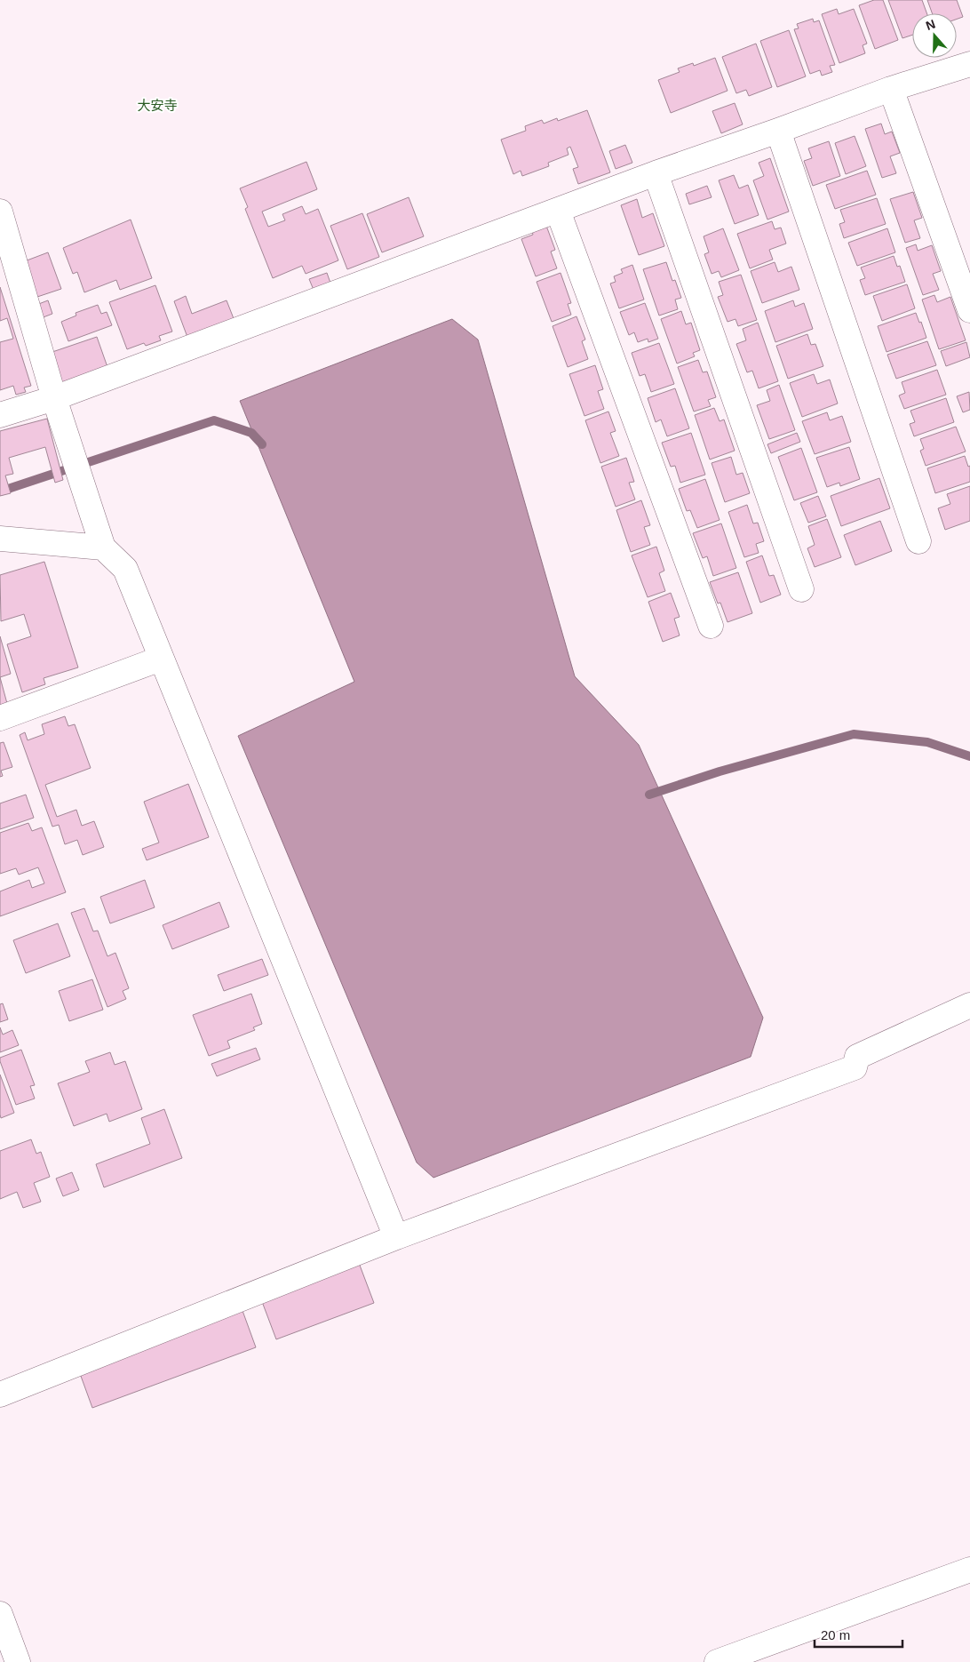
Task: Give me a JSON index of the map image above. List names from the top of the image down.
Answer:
{
  "districts": ["大安寺"],
  "scale_bar": "20 m",
  "north": "top"
}
